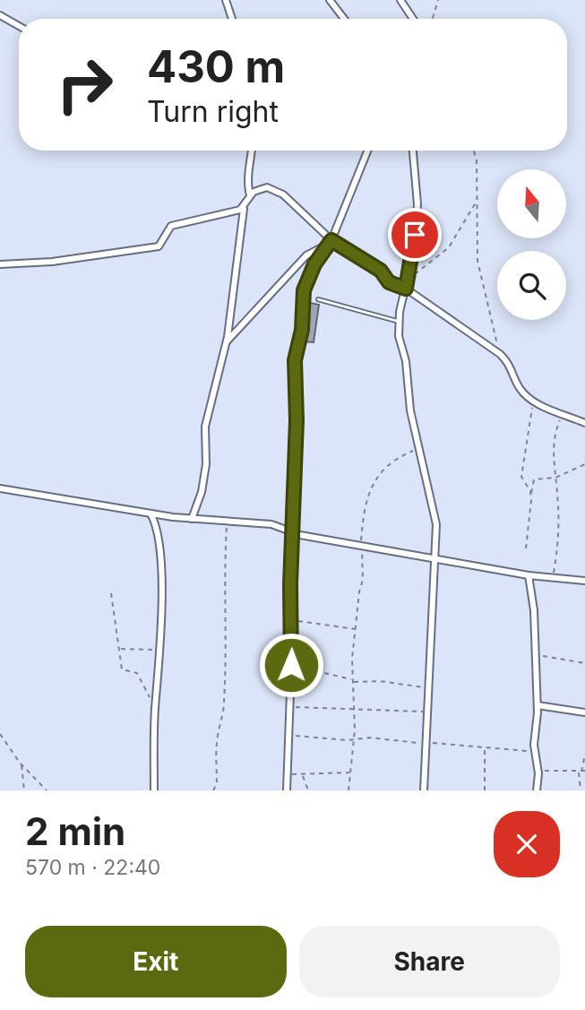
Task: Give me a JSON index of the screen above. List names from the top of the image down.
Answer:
{
  "north": "top",
  "page": {
    "turn": ["430 m", "Turn right"],
    "heading": ["2 min", "570 m · 22:40"],
    "buttons": ["Exit", "Share"]
  }
}
